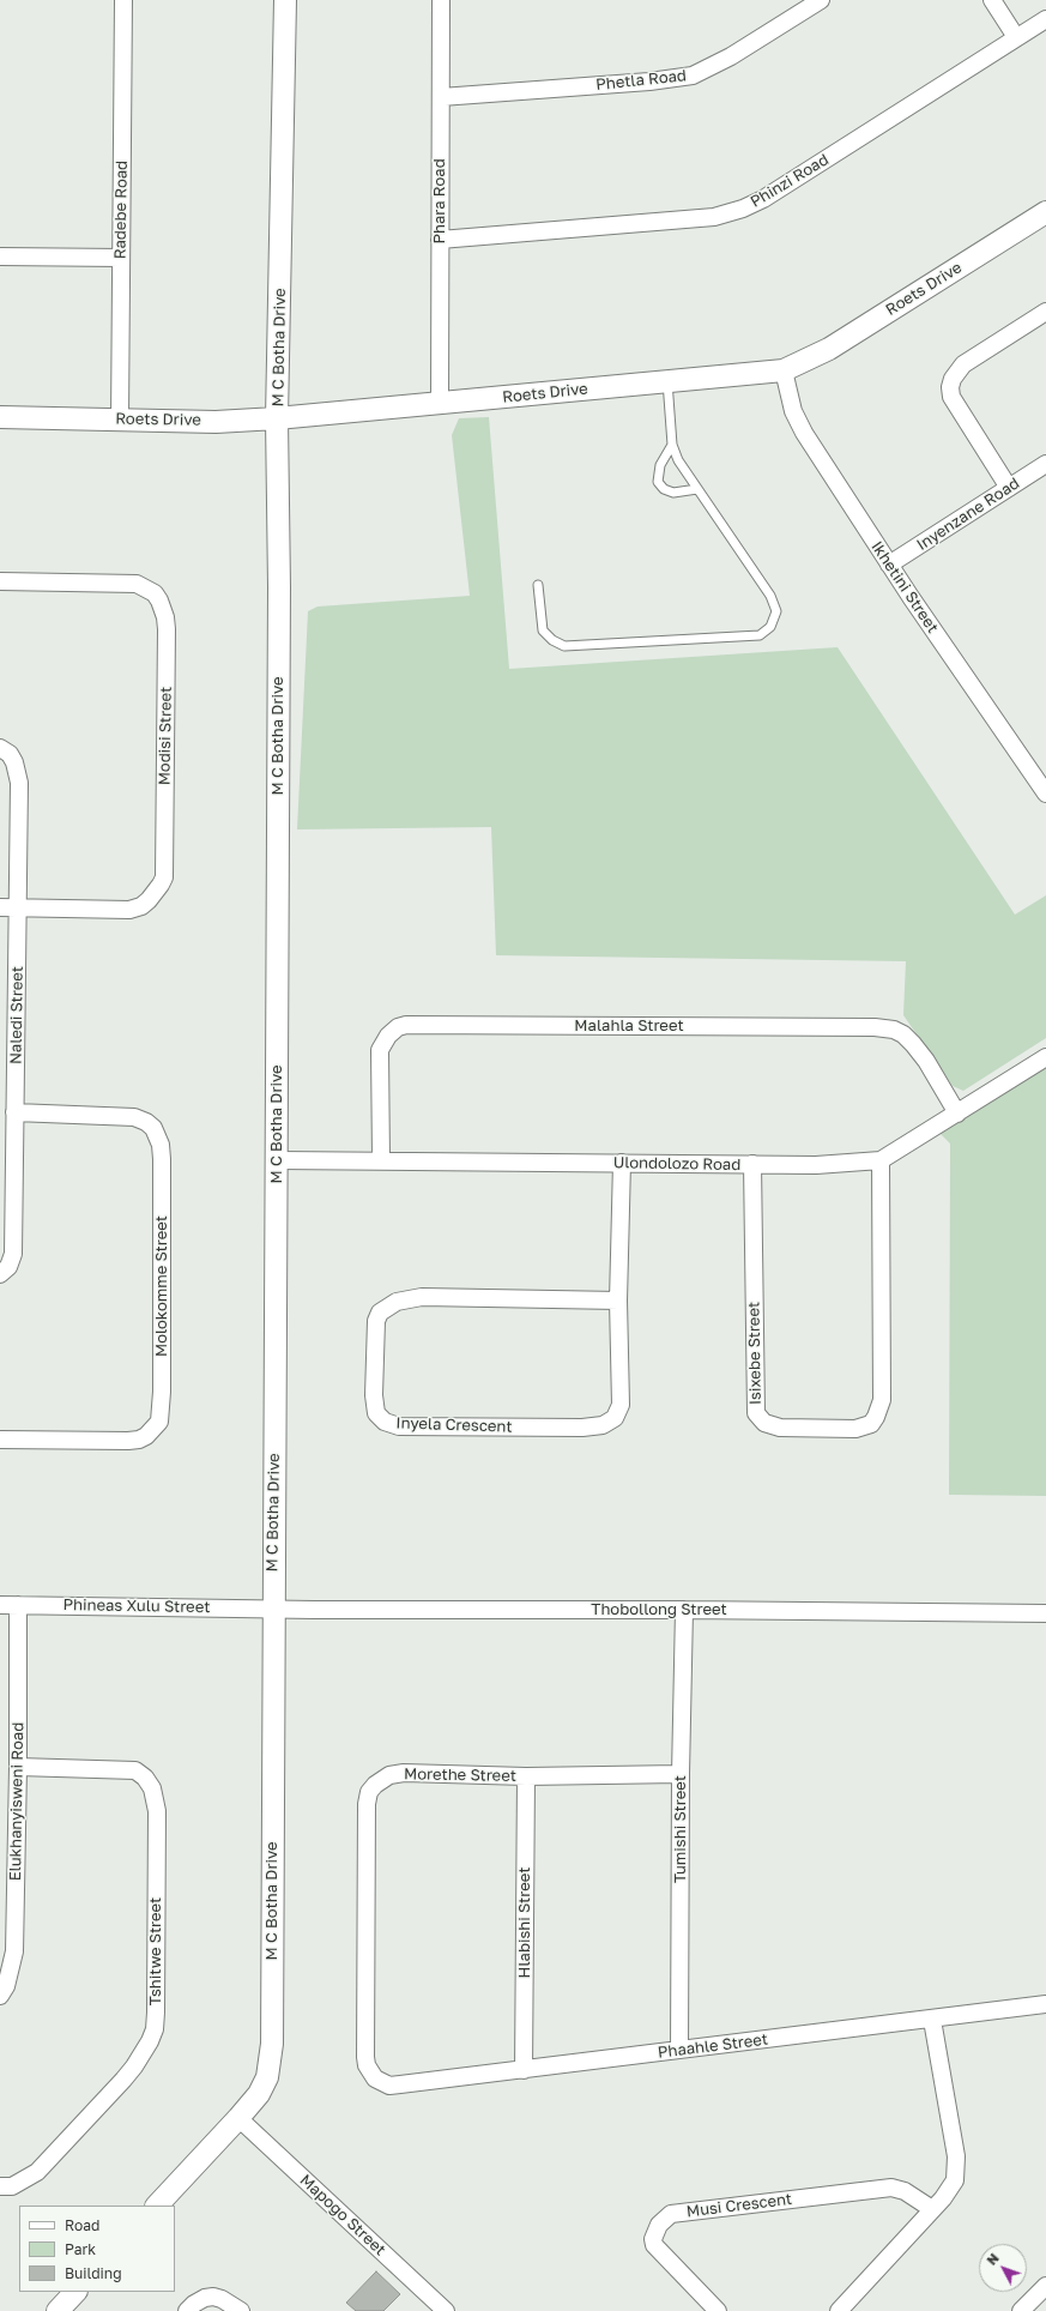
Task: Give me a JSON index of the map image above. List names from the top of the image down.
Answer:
{
  "streets": {
    "street": [
      "Phetla Road",
      "Phinzi Road",
      "Phara Road",
      "Radebe Road",
      "Roets Drive",
      "M C Botha Drive",
      "Inyenzane Road",
      "Ikhetini Street",
      "Modisi Street",
      "Naledi Street",
      "Malahla Street",
      "Ulondolozo Road",
      "Molokomme Street",
      "Isixebe Street",
      "Inyela Crescent",
      "Phineas Xulu Street",
      "Thobollong Street",
      "Morethe Street",
      "Elukhanyisweni Road",
      "Tumishi Street",
      "Hlabishi Street",
      "Tshitwe Street",
      "Phaahle Street",
      "Musi Crescent",
      "Mapogo Street"
    ]
  },
  "crossings": [
    ["Phetla Road", "Phara Road"],
    ["Phinzi Road", "Phara Road"],
    ["Phara Road", "Roets Drive"],
    ["Radebe Road", "Roets Drive"],
    ["Roets Drive", "M C Botha Drive"],
    ["Roets Drive", "Ikhetini Street"],
    ["M C Botha Drive", "Ulondolozo Road"],
    ["M C Botha Drive", "Phineas Xulu Street"],
    ["M C Botha Drive", "Thobollong Street"],
    ["M C Botha Drive", "Mapogo Street"],
    ["Inyenzane Road", "Ikhetini Street"],
    ["Modisi Street", "Naledi Street"],
    ["Naledi Street", "Molokomme Street"],
    ["Malahla Street", "Ulondolozo Road"],
    ["Ulondolozo Road", "Isixebe Street"],
    ["Ulondolozo Road", "Inyela Crescent"],
    ["Phineas Xulu Street", "Thobollong Street"],
    ["Phineas Xulu Street", "Elukhanyisweni Road"],
    ["Thobollong Street", "Tumishi Street"],
    ["Morethe Street", "Tumishi Street"],
    ["Morethe Street", "Hlabishi Street"],
    ["Morethe Street", "Phaahle Street"],
    ["Elukhanyisweni Road", "Tshitwe Street"],
    ["Tumishi Street", "Phaahle Street"],
    ["Hlabishi Street", "Phaahle Street"]
  ],
  "legend": ["Road", "Park", "Building"],
  "north": "top left"
}
